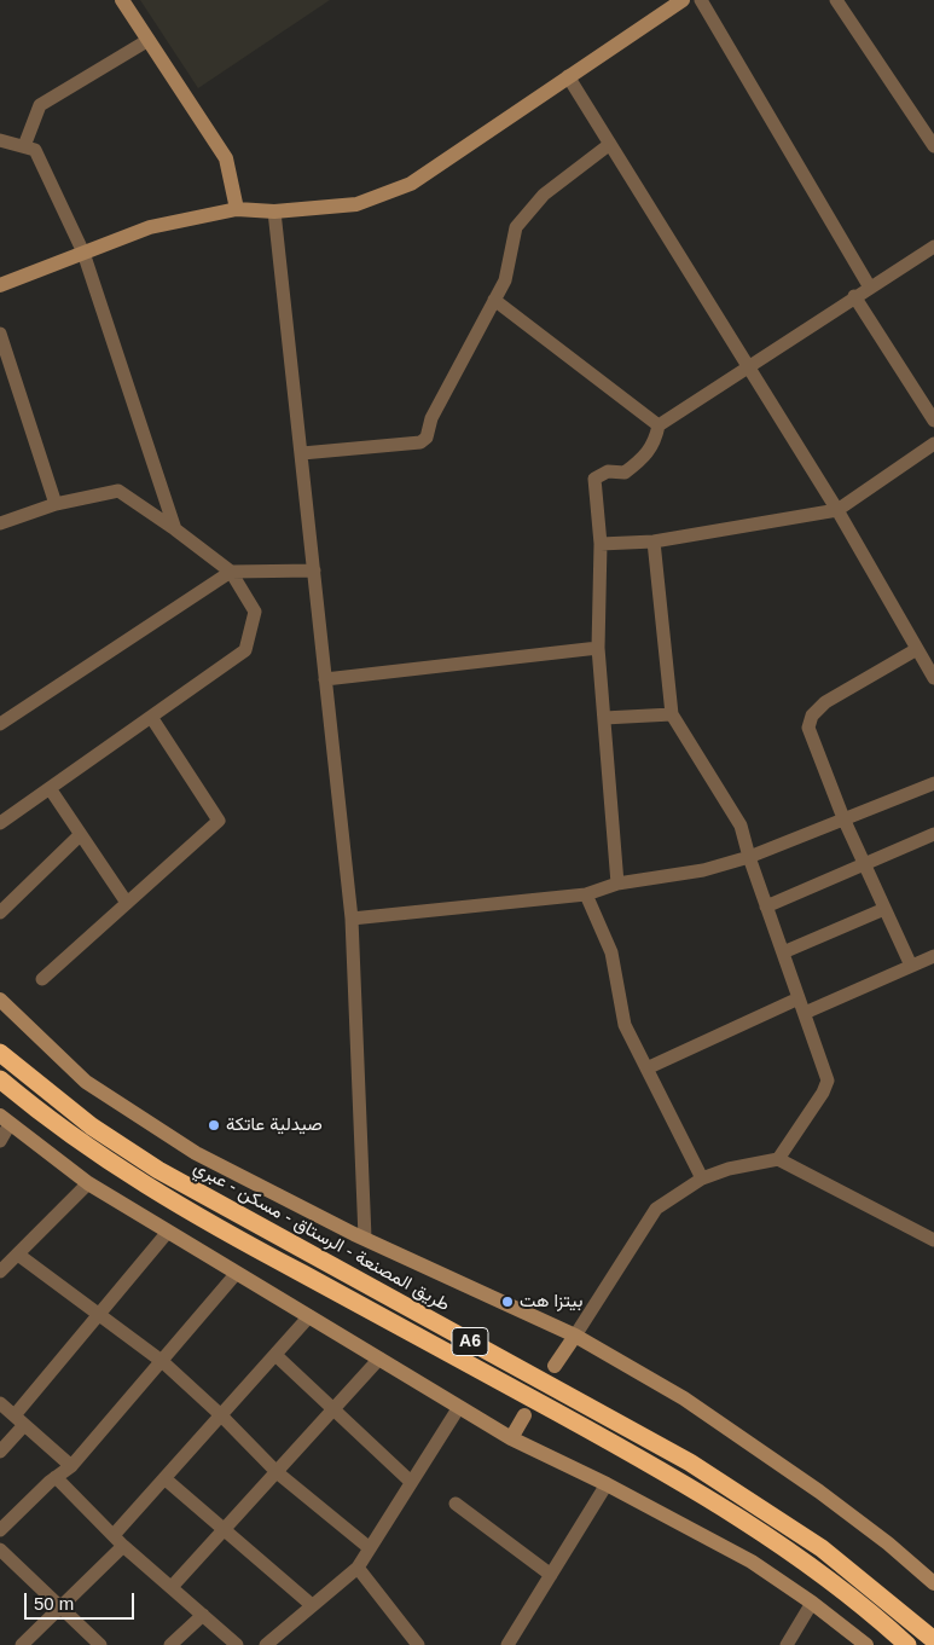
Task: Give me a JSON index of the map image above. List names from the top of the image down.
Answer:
{
  "streets": {
    "highway": ["طريق المصنعة - الرستاق - مسكن - عبري", "A6"]
  },
  "places": ["صيدلية عاتكة", "بيتزا هت"],
  "scale_bar": "50 m"
}
